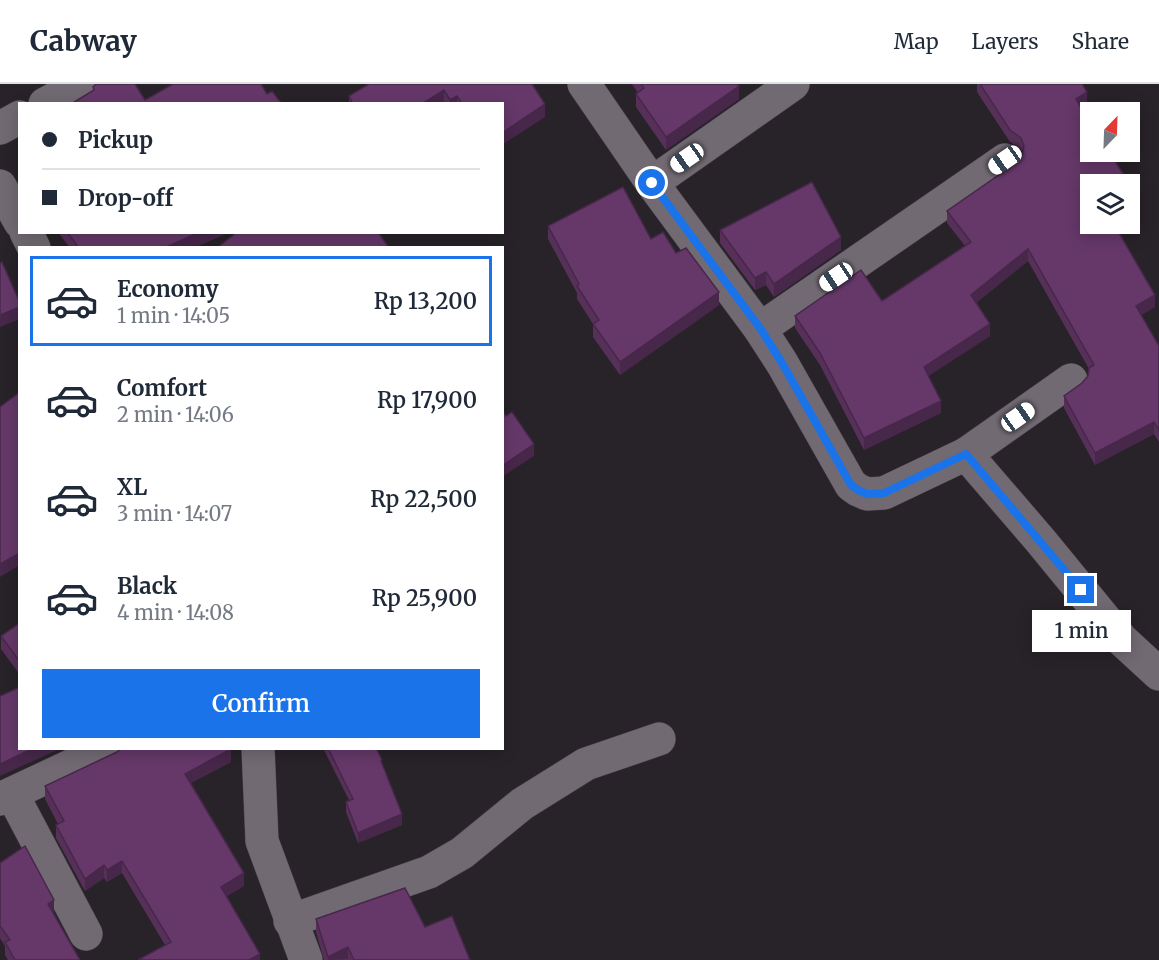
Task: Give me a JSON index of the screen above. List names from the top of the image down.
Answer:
{
  "north": "top right",
  "page": {
    "header": "Cabway",
    "nav": ["Map", "Layers", "Share"],
    "banner": ["Pickup", "Drop-off"],
    "list": [
      {
        "name": "Economy",
        "note": "1 min · 14:05",
        "value": "Rp 13,200"
      },
      {
        "name": "Comfort",
        "note": "2 min · 14:06",
        "value": "Rp 17,900"
      },
      {
        "name": "XL",
        "note": "3 min · 14:07",
        "value": "Rp 22,500"
      },
      {
        "name": "Black",
        "note": "4 min · 14:08",
        "value": "Rp 25,900"
      }
    ],
    "bubble": "1 min",
    "buttons": "Confirm"
  }
}
